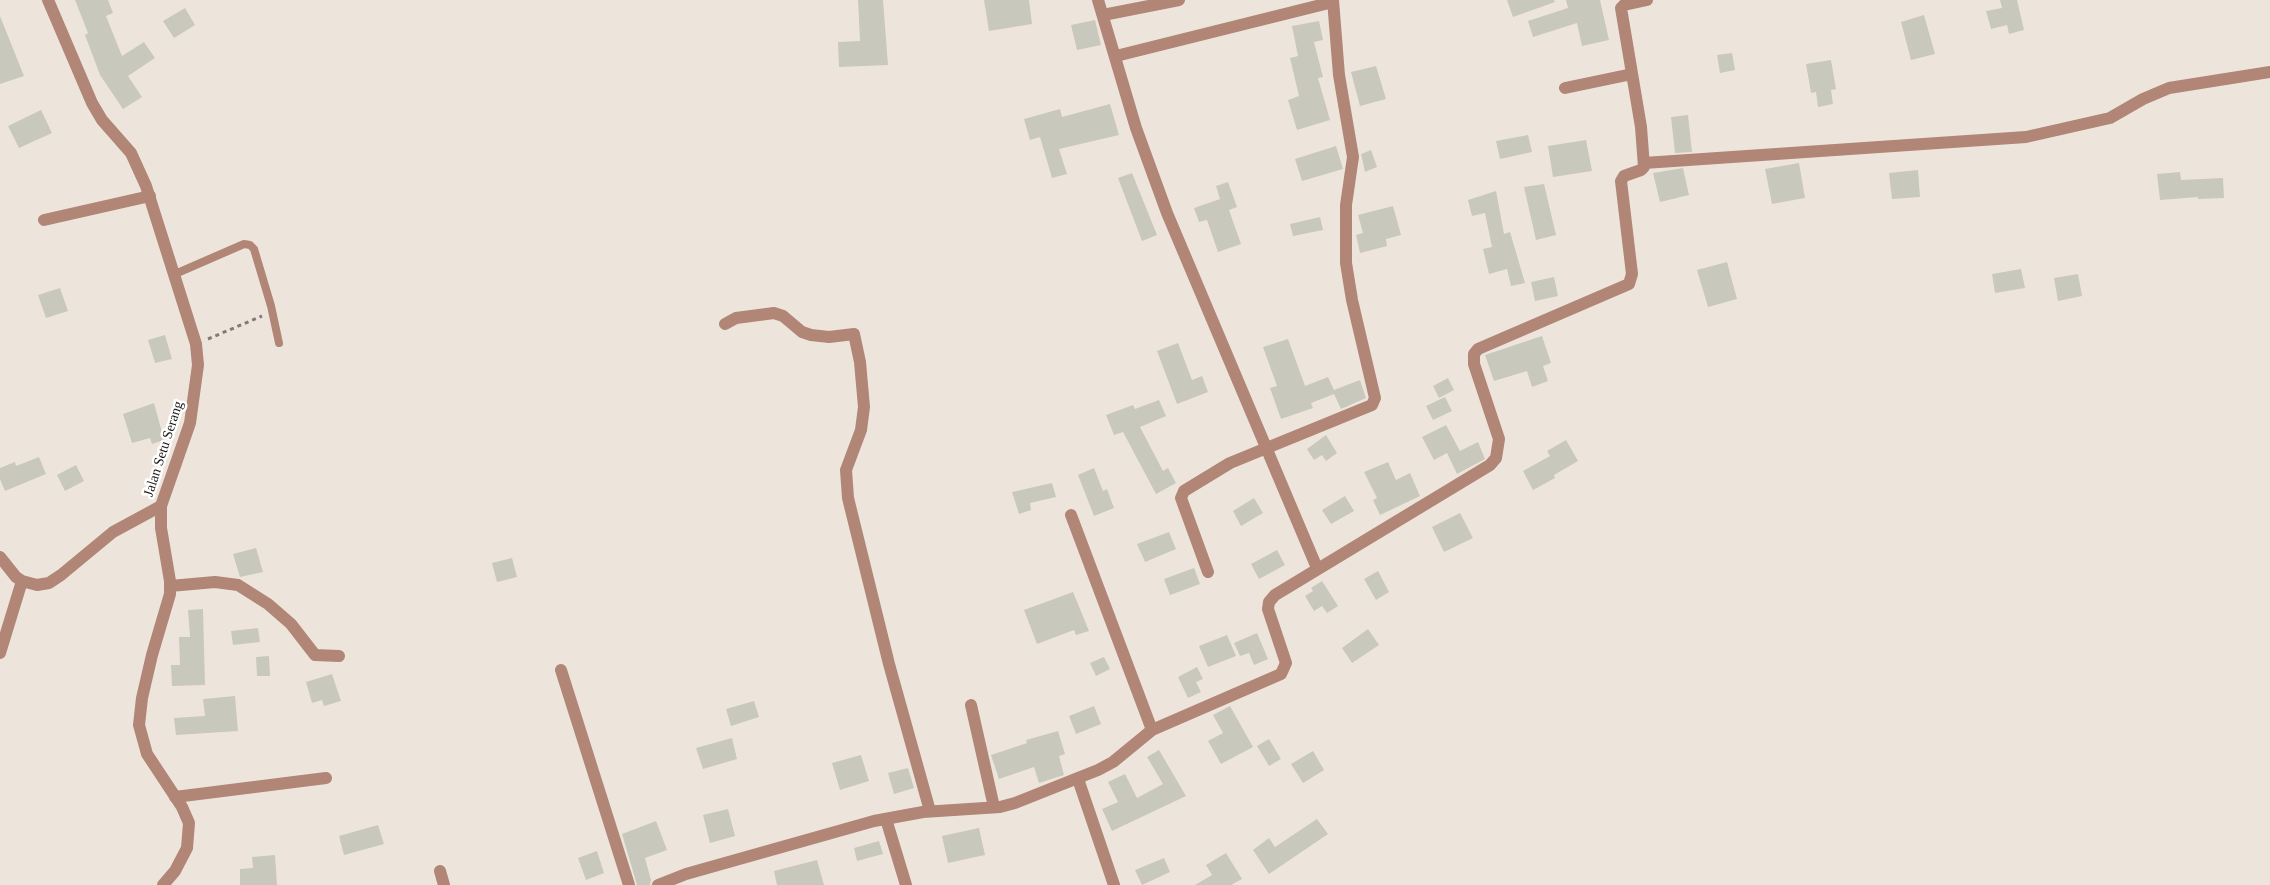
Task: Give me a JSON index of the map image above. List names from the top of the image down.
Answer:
{
  "streets": {
    "street": ["Jalan Setu Serang"]
  }
}
